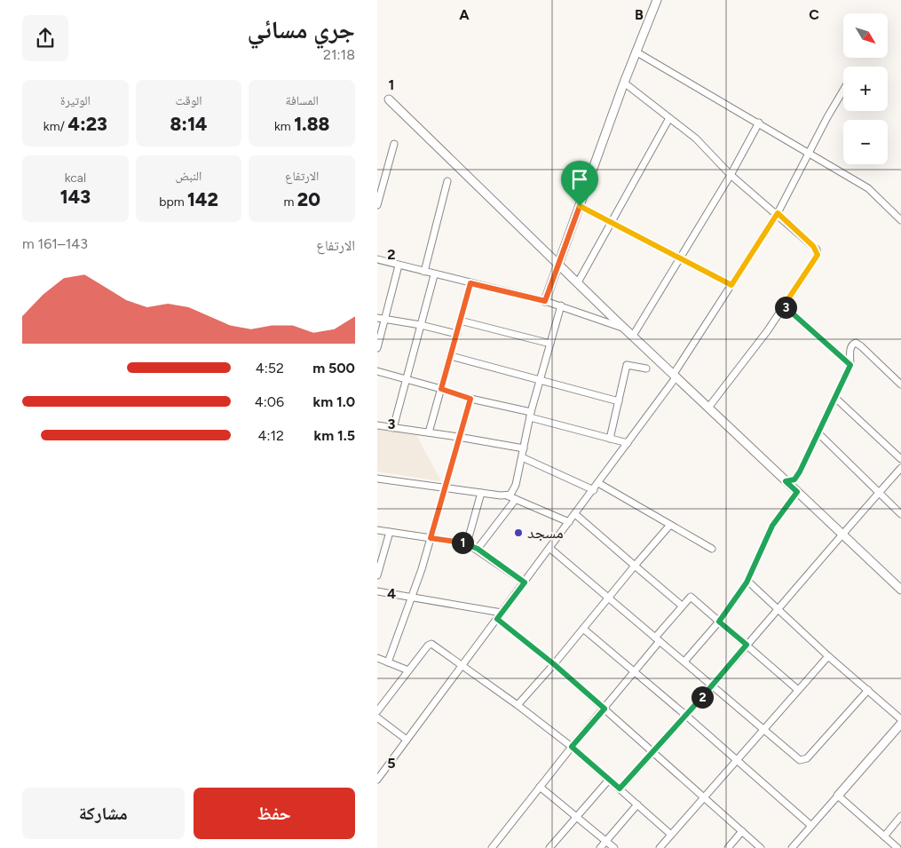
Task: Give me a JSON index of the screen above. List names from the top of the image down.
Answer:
{
  "places": ["مسجد"],
  "north": "bottom right",
  "page": {
    "heading": ["جري مسائي", "21:18"],
    "map_buttons": ["+", "−"],
    "stats": [
      ["المسافة", "1.88 km"],
      ["الوقت", "8:14"],
      ["الوتيرة", "4:23 /km"],
      ["الارتفاع", "20 m"],
      ["النبض", "142 bpm"],
      ["kcal", "143"]
    ],
    "chart": ["الارتفاع", "143–161 m"],
    "pins": ["3", "1", "2"],
    "list": [
      {
        "name": "500 m",
        "note": "4:52"
      },
      {
        "name": "1.0 km",
        "note": "4:06"
      },
      {
        "name": "1.5 km",
        "note": "4:12"
      }
    ],
    "buttons": ["حفظ", "مشاركة"]
  },
  "grid": {
    "columns": ["A", "B", "C"],
    "rows": [
      "1",
      "2",
      "3",
      "4",
      "5"
    ]
  }
}
